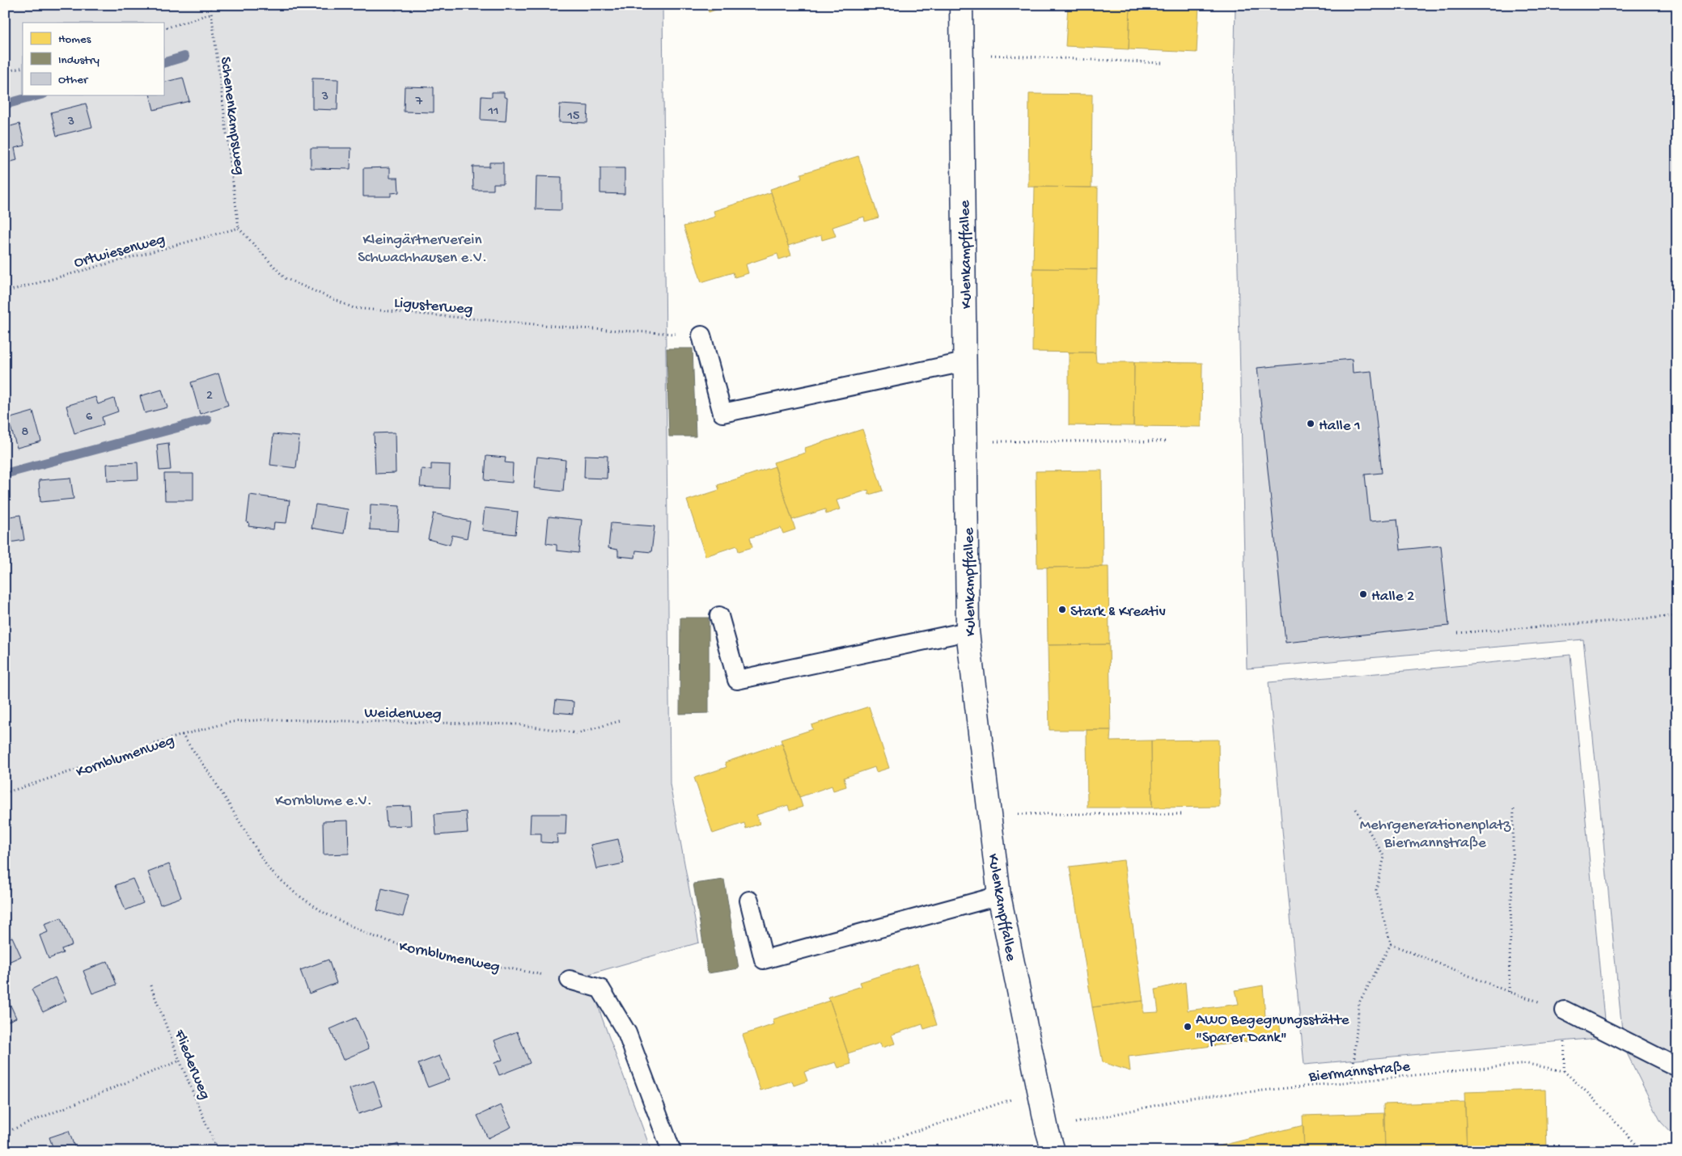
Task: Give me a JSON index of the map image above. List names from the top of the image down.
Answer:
{
  "streets": {
    "street": ["Kulenkampffallee"],
    "path": [
      "Schenenkampsweg",
      "Ortwiesenweg",
      "Ligusterweg",
      "Weidenweg",
      "Kornblumenweg",
      "Fliederweg",
      "Biermannstraße"
    ]
  },
  "crossings": [
    ["Schenenkampsweg", "Ortwiesenweg"],
    ["Schenenkampsweg", "Ligusterweg"],
    ["Ortwiesenweg", "Ligusterweg"],
    ["Kulenkampffallee", "Biermannstraße"],
    ["Weidenweg", "Kornblumenweg"]
  ],
  "parks": ["Kleingärtnerverein Schwachhausen e.V.", "Kornblume e.V.", "Mehrgenerationenplatz Biermannstraße"],
  "places": [
    "Halle 1",
    "Halle 2",
    "Stark & Kreativ",
    "AWO Begegnungsstätte \"Sparer Dank\""
  ],
  "house_numbers": [
    "3",
    "7",
    "11",
    "15",
    "3",
    "2",
    "6",
    "8"
  ],
  "legend": ["Homes", "Industry", "Other"]
}
